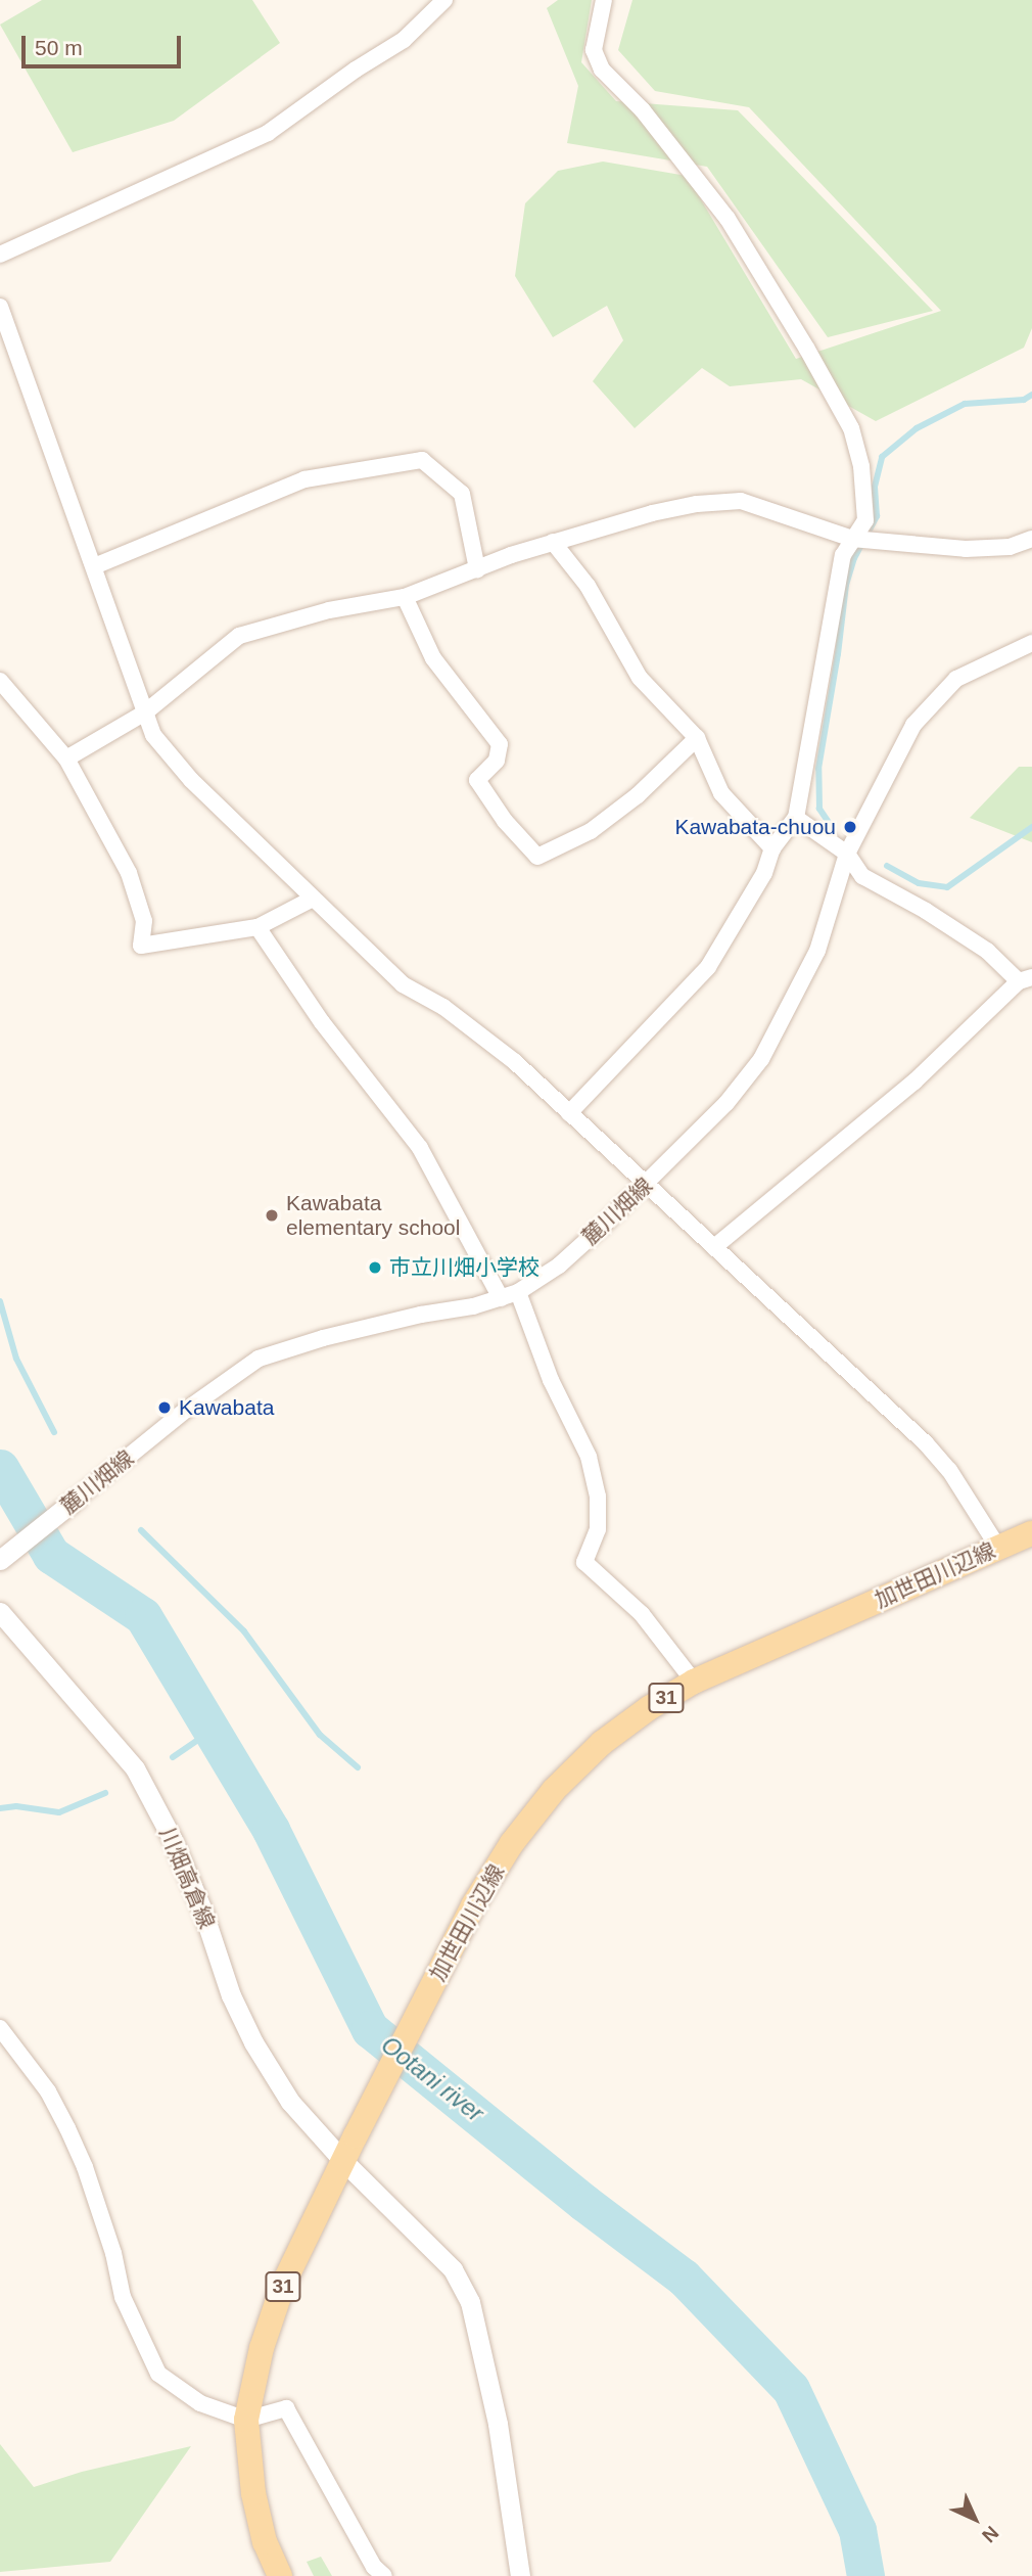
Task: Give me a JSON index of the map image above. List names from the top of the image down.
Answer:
{
  "streets": {
    "main road": ["加世田川辺線", "31"],
    "street": ["麓川畑線", "川畑高倉線"]
  },
  "crossings": [
    ["加世田川辺線", "川畑高倉線"]
  ],
  "water": ["Ootani river"],
  "places": [
    "Kawabata-chuou",
    "Kawabata elementary school",
    "市立川畑小学校",
    "Kawabata"
  ],
  "scale_bar": "50 m",
  "north": "bottom right"
}
